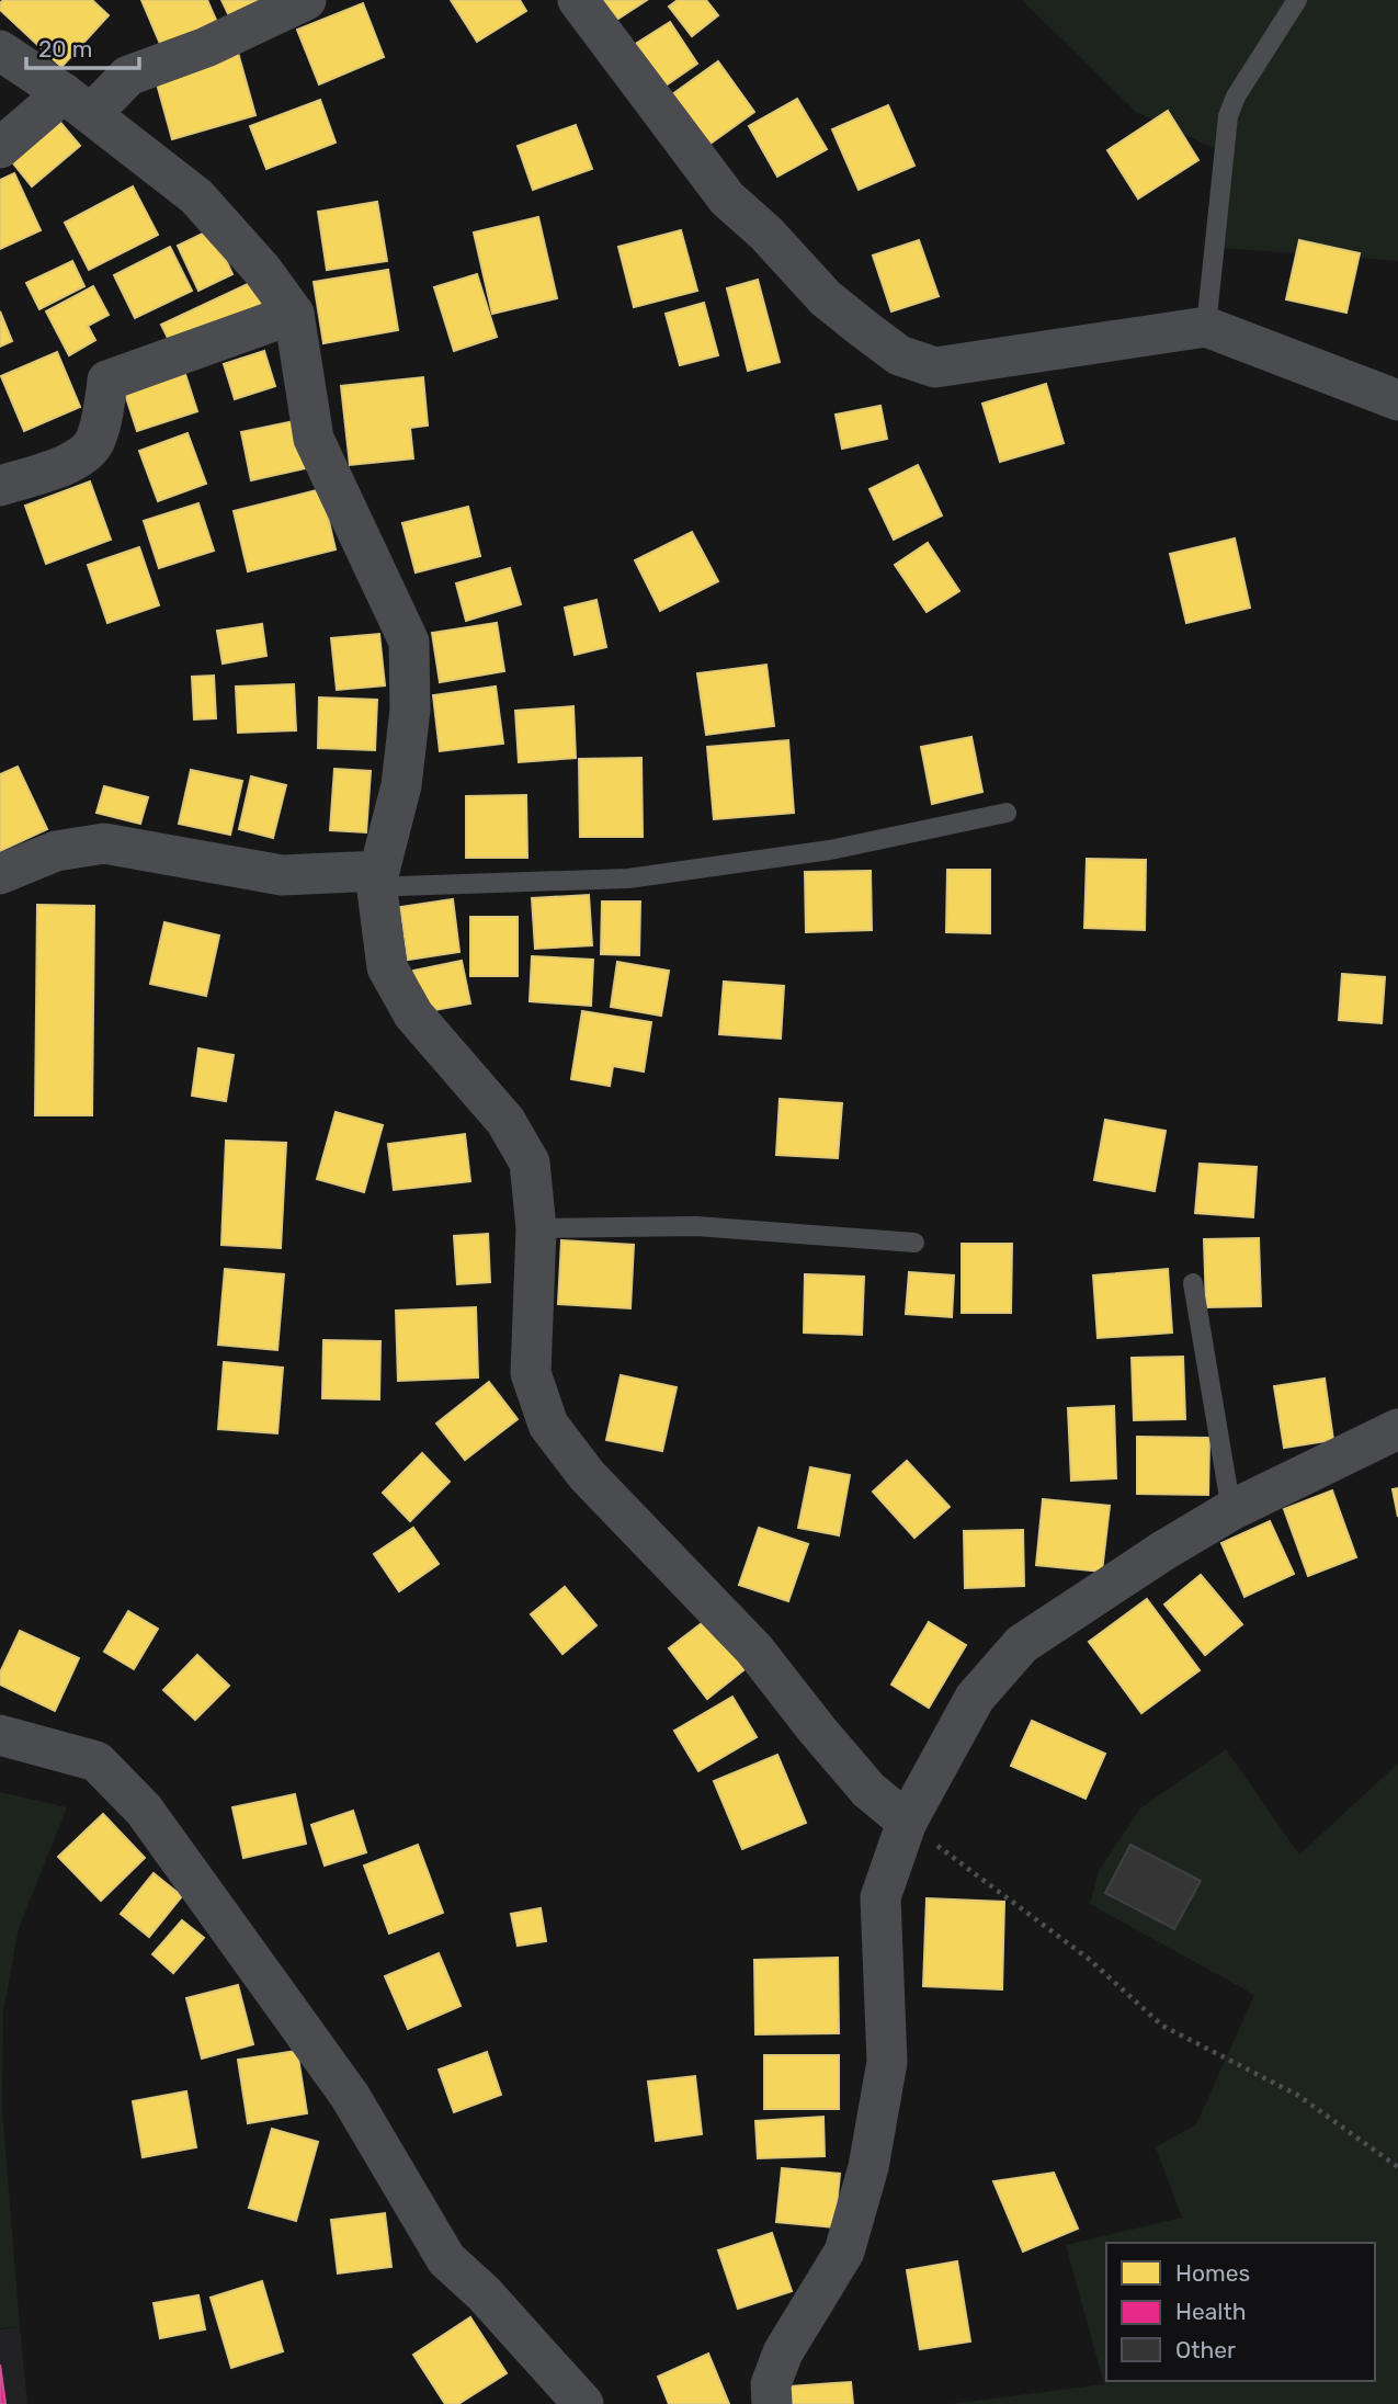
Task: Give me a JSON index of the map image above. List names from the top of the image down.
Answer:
{
  "legend": ["Homes", "Health", "Other"],
  "scale_bar": "20 m"
}
